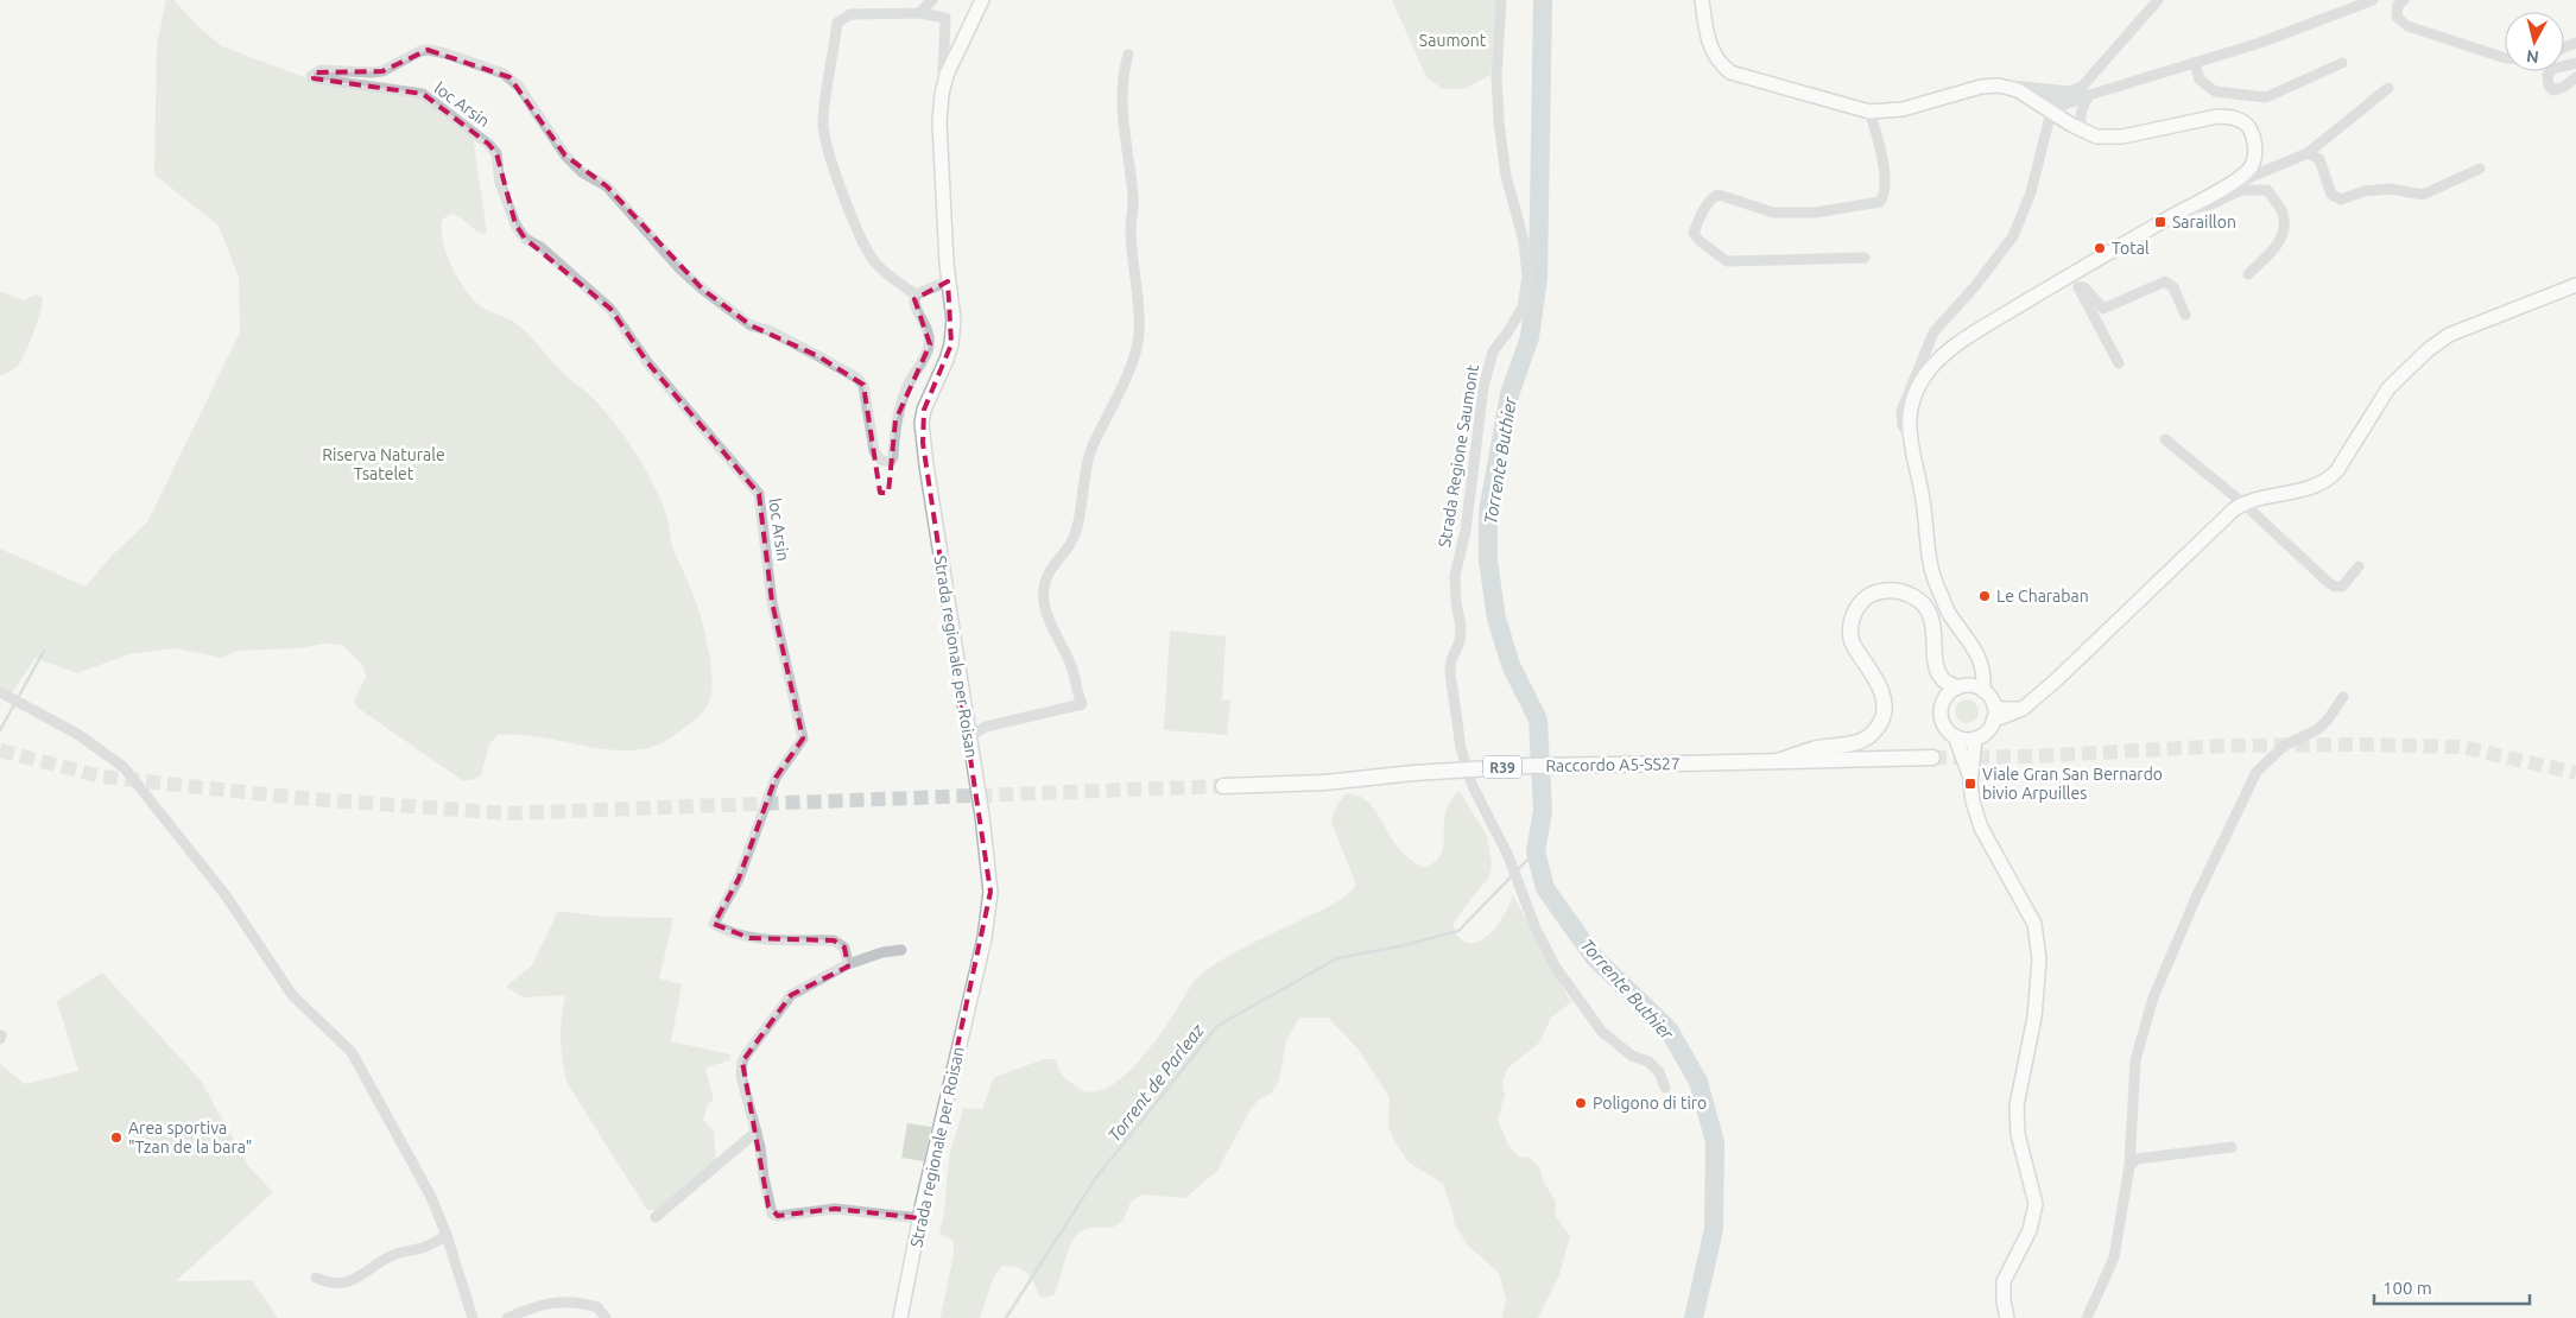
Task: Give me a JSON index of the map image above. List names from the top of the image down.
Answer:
{
  "streets": {
    "highway": ["Raccordo A5-SS27", "R39"],
    "main road": ["Strada regionale per Roisan"],
    "street": ["loc Arsin", "Strada Regione Saumont"]
  },
  "water": ["Torrente Buthier", "Torrent de Parleaz"],
  "parks": ["Saumont", "Riserva Naturale Tsatelet"],
  "places": {
    "transit": ["Saraillon", "Viale Gran San Bernardo bivio Arpuilles"],
    "other": [
      "Total",
      "Le Charaban",
      "Poligono di tiro",
      "Area sportiva \"Tzan de la bara\""
    ]
  },
  "scale_bar": "100 m",
  "north": "bottom"
}
